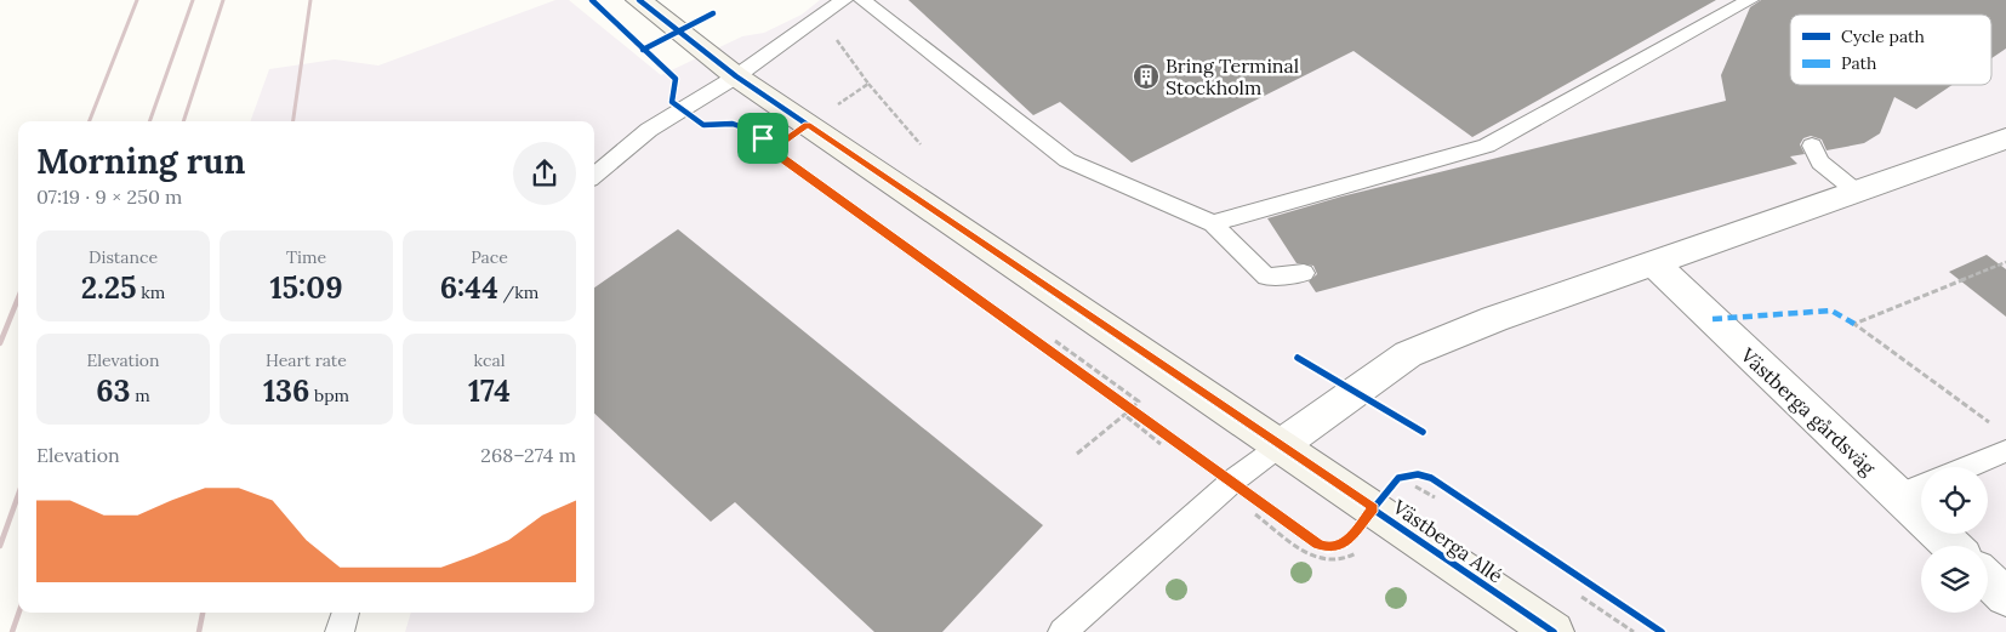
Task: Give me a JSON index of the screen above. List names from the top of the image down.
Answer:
{
  "streets": {
    "street": ["Västberga gårdsväg", "Västberga Allé"]
  },
  "places": {
    "building": ["Bring Terminal Stockholm"]
  },
  "legend": ["Cycle path", "Path"],
  "page": {
    "heading": ["Morning run", "07:19 · 9 × 250 m"],
    "stats": [
      ["Distance", "2.25 km"],
      ["Time", "15:09"],
      ["Pace", "6:44 /km"],
      ["Elevation", "63 m"],
      ["Heart rate", "136 bpm"],
      ["kcal", "174"]
    ],
    "chart": ["Elevation", "268–274 m"]
  }
}
